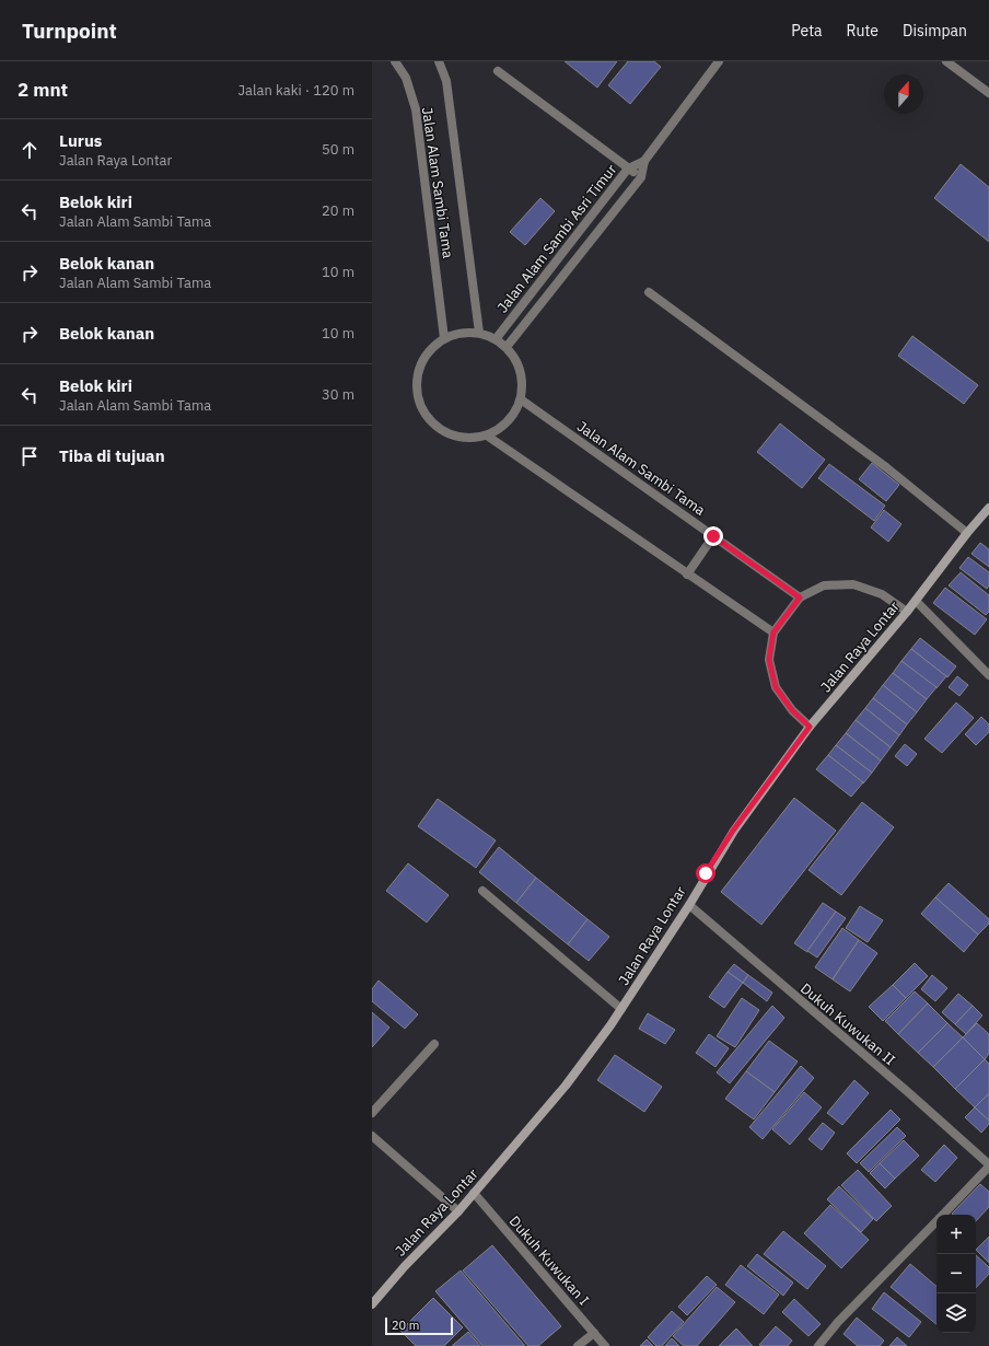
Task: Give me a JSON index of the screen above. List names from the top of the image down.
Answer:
{
  "streets": {
    "street": [
      "Jalan Alam Sambi Tama",
      "Jalan Alam Sambi Asri Timur",
      "Jalan Raya Lontar",
      "Dukuh Kuwukan II",
      "Dukuh Kuwukan I"
    ]
  },
  "crossings": [
    ["Jalan Alam Sambi Tama", "Jalan Alam Sambi Asri Timur"],
    ["Jalan Raya Lontar", "Dukuh Kuwukan II"],
    ["Jalan Raya Lontar", "Dukuh Kuwukan I"]
  ],
  "scale_bar": "20 m",
  "north": "top",
  "page": {
    "header": "Turnpoint",
    "nav": ["Peta", "Rute", "Disimpan"],
    "heading": ["2 mnt", "Jalan kaki · 120 m"],
    "list": [
      ["Lurus", "Jalan Raya Lontar", "50 m"],
      ["Belok kiri", "Jalan Alam Sambi Tama", "20 m"],
      ["Belok kanan", "Jalan Alam Sambi Tama", "10 m"],
      ["Belok kanan", "10 m"],
      ["Belok kiri", "Jalan Alam Sambi Tama", "30 m"],
      "Tiba di tujuan"
    ],
    "map_buttons": ["+", "−"],
    "scale": "20 m"
  }
}
